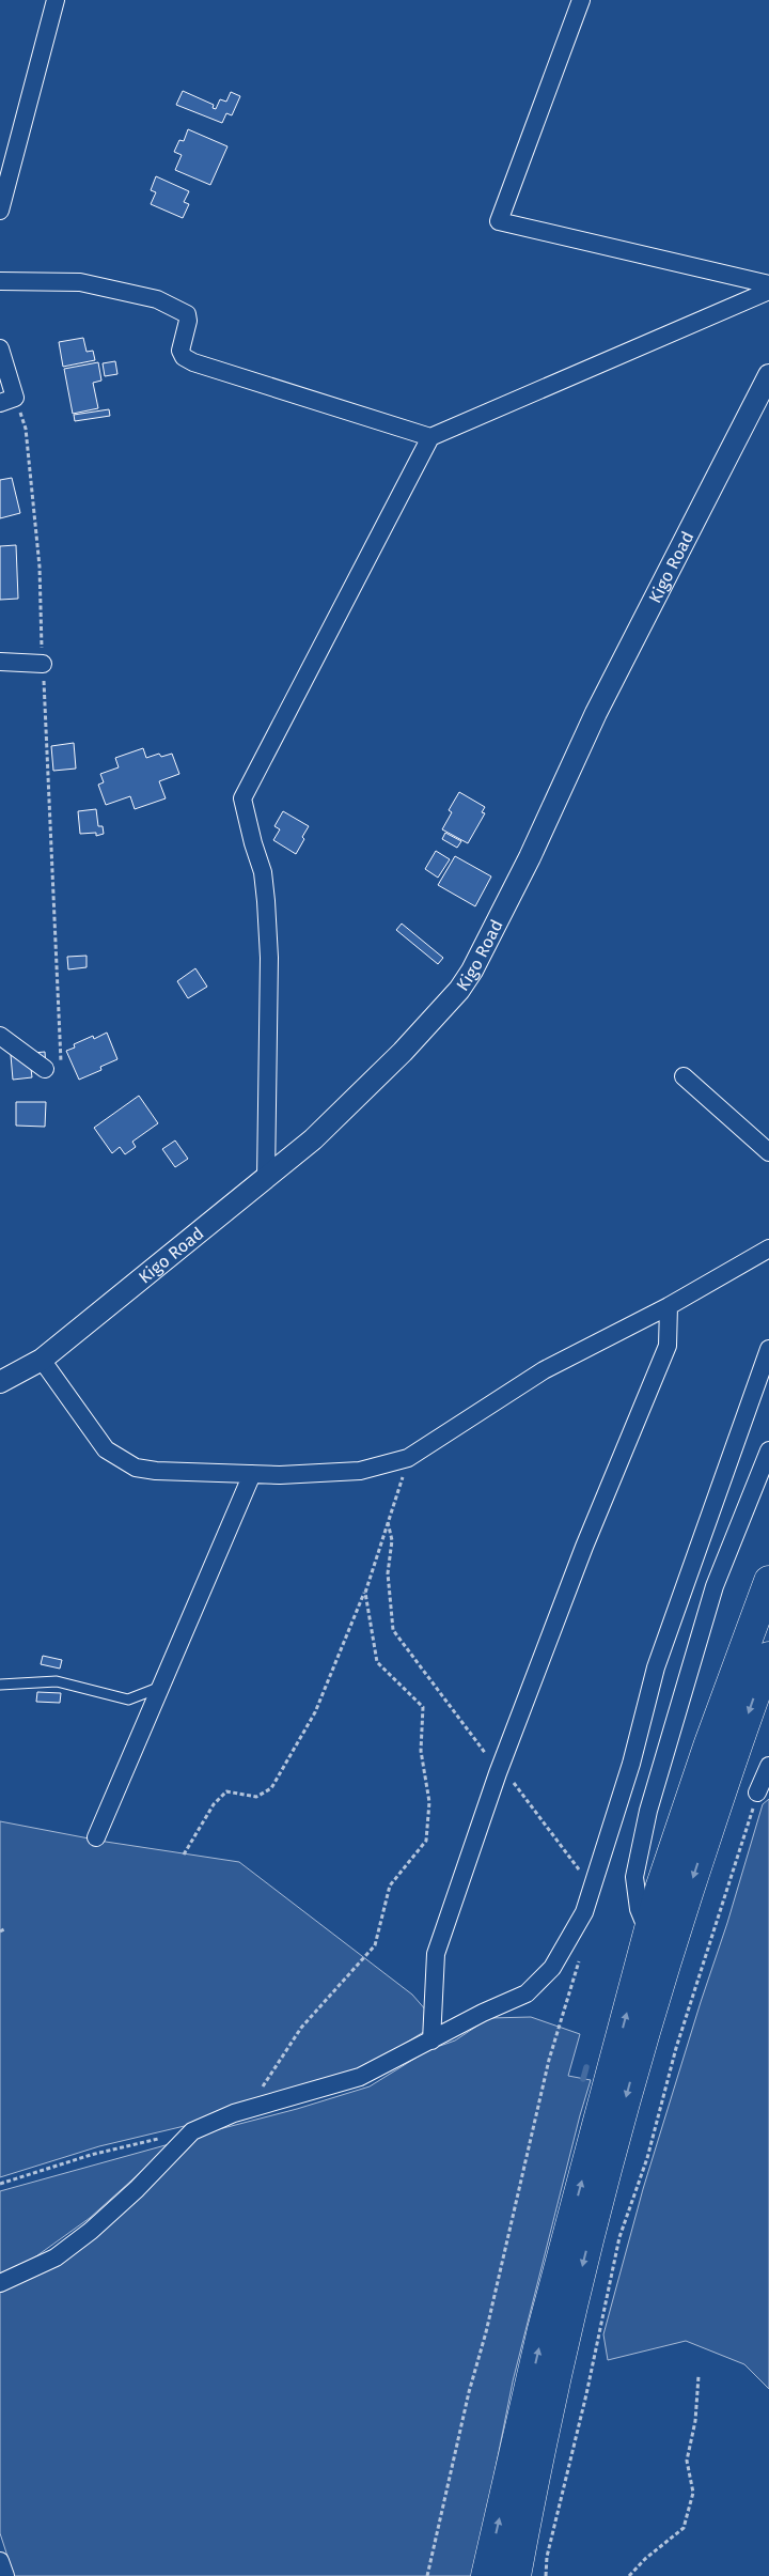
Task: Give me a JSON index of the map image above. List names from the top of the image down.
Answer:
{
  "streets": {
    "street": ["Kigo Road"]
  }
}
